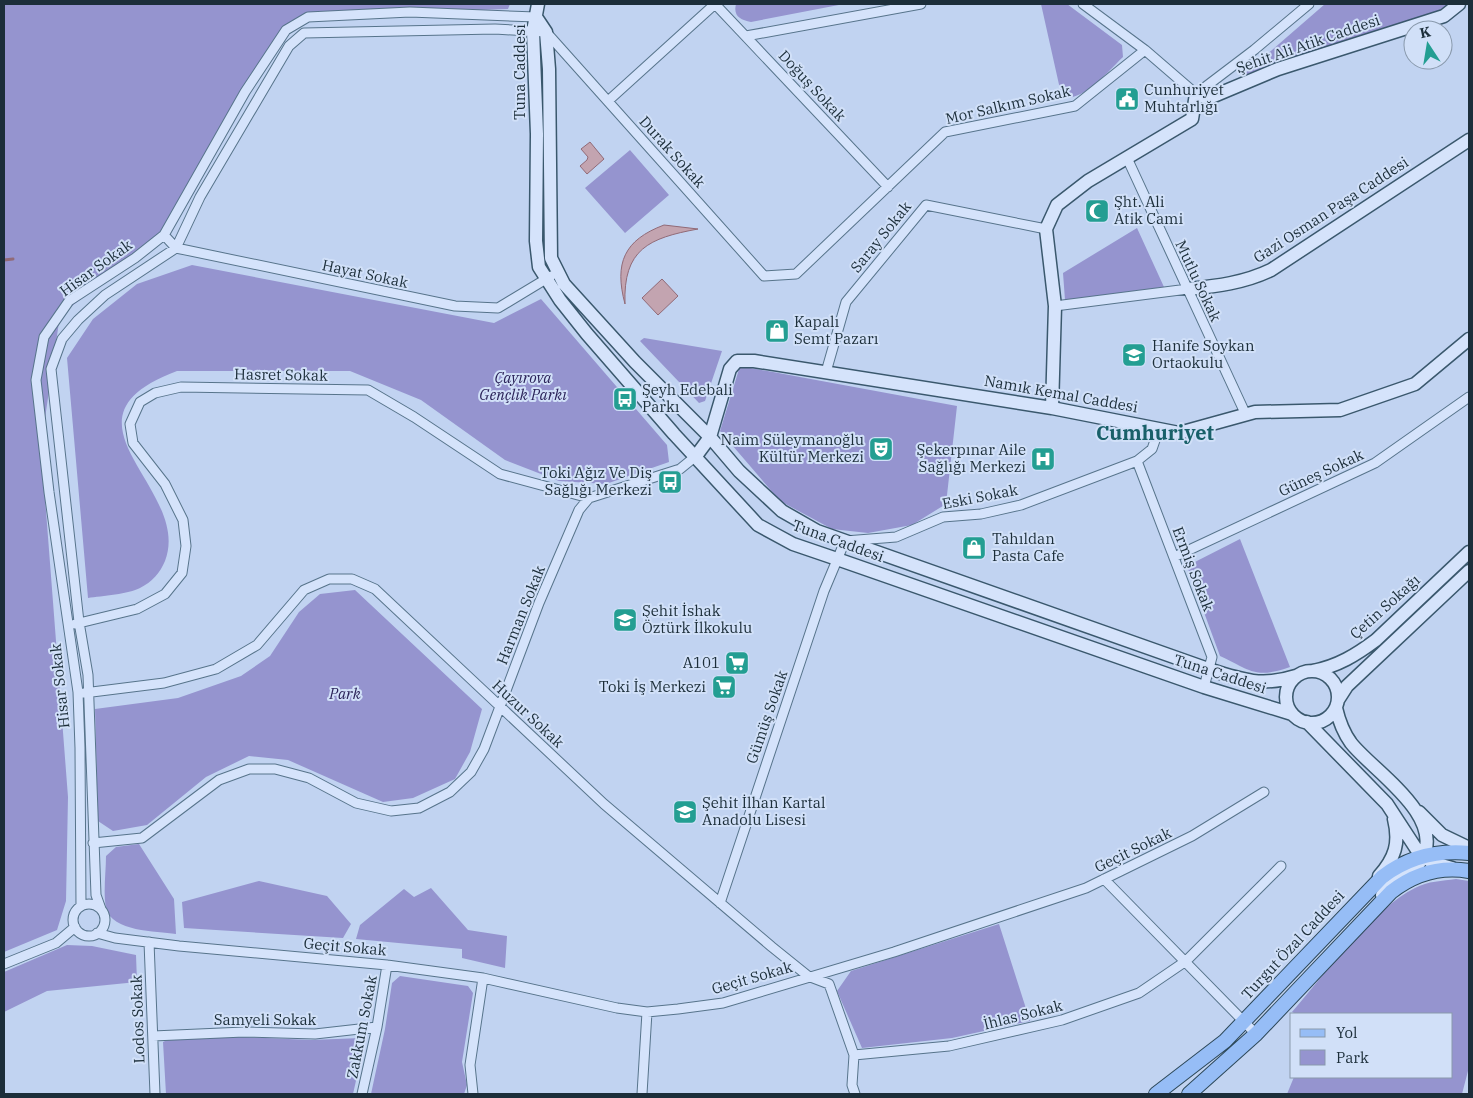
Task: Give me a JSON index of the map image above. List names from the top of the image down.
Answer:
{
  "streets": {
    "main road": ["Turgut Özal Caddesi"],
    "street": [
      "Şehit Ali Atik Caddesi",
      "Tuna Caddesi",
      "Doğuş Sokak",
      "Mor Salkım Sokak",
      "Durak Sokak",
      "Gazi Osman Paşa Caddesi",
      "Saray Sokak",
      "Hisar Sokak",
      "Hayat Sokak",
      "Mutlu Sokak",
      "Hasret Sokak",
      "Namık Kemal Caddesi",
      "Güneş Sokak",
      "Eski Sokak",
      "Ermiş Sokak",
      "Çetin Sokağı",
      "Harman Sokak",
      "Huzur Sokak",
      "Gümüş Sokak",
      "Geçit Sokak",
      "İhlas Sokak",
      "Lodos Sokak",
      "Samyeli Sokak",
      "Zakkum Sokak"
    ]
  },
  "crossings": [
    ["Tuna Caddesi", "Durak Sokak"],
    ["Tuna Caddesi", "Hisar Sokak"],
    ["Tuna Caddesi", "Hayat Sokak"],
    ["Tuna Caddesi", "Namık Kemal Caddesi"],
    ["Tuna Caddesi", "Eski Sokak"],
    ["Tuna Caddesi", "Ermiş Sokak"],
    ["Tuna Caddesi", "Çetin Sokağı"],
    ["Tuna Caddesi", "Gümüş Sokak"],
    ["Doğuş Sokak", "Mor Salkım Sokak"],
    ["Doğuş Sokak", "Durak Sokak"],
    ["Mor Salkım Sokak", "Durak Sokak"],
    ["Gazi Osman Paşa Caddesi", "Mutlu Sokak"],
    ["Saray Sokak", "Namık Kemal Caddesi"],
    ["Hisar Sokak", "Hayat Sokak"],
    ["Hisar Sokak", "Hasret Sokak"],
    ["Hisar Sokak", "Harman Sokak"],
    ["Hisar Sokak", "Huzur Sokak"],
    ["Hisar Sokak", "Geçit Sokak"],
    ["Mutlu Sokak", "Namık Kemal Caddesi"],
    ["Hasret Sokak", "Harman Sokak"],
    ["Namık Kemal Caddesi", "Eski Sokak"],
    ["Güneş Sokak", "Ermiş Sokak"],
    ["Eski Sokak", "Ermiş Sokak"],
    ["Eski Sokak", "Gümüş Sokak"],
    ["Harman Sokak", "Huzur Sokak"],
    ["Huzur Sokak", "Gümüş Sokak"],
    ["Huzur Sokak", "Geçit Sokak"],
    ["Huzur Sokak", "İhlas Sokak"],
    ["Geçit Sokak", "Lodos Sokak"],
    ["Geçit Sokak", "Zakkum Sokak"],
    ["Lodos Sokak", "Samyeli Sokak"],
    ["Samyeli Sokak", "Zakkum Sokak"]
  ],
  "districts": ["Cumhuriyet"],
  "parks": ["Çayırova Gençlik Parkı", "Park"],
  "places": {
    "public building": ["Cunhuriyet Muhtarlığı"],
    "mosque": ["Şht. Ali Atik Cami"],
    "shop": ["Kapalı Semt Pazarı", "Tahıldan Pasta Cafe"],
    "school or university": ["Hanife Soykan Ortaokulu", "Şehit İshak Öztürk İlkokulu", "Şehit İlhan Kartal Anadolu Lisesi"],
    "bus stop": ["Şeyh Edebali Parkı", "Toki Ağız Ve Diş Sağlığı Merkezi"],
    "theatre": ["Naim Süleymanoğlu Kültür Merkezi"],
    "hospital": ["Şekerpınar Aile Sağlığı Merkezi"],
    "supermarket": ["A101", "Toki İş Merkezi"]
  },
  "legend": ["Yol", "Park"],
  "north": "top"
}
